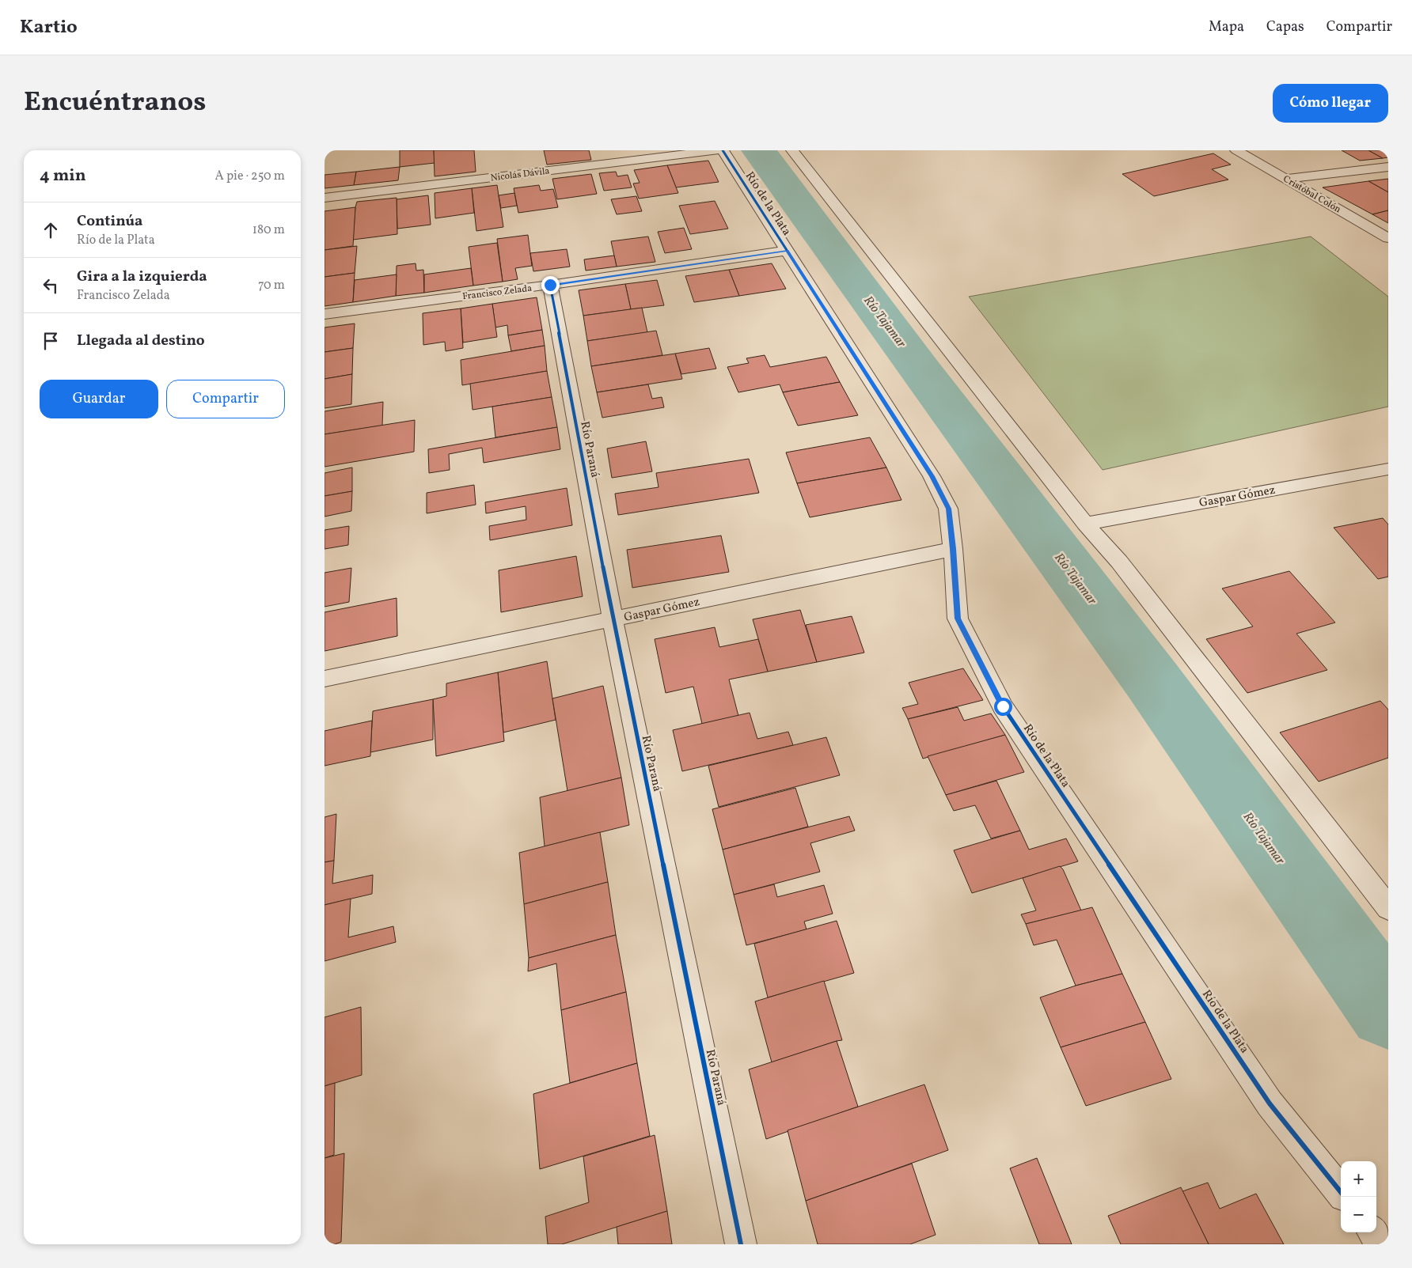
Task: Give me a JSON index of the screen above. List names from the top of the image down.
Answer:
{
  "streets": {
    "street": [
      "Nicolás Dávila",
      "Cristóbal Colón",
      "Río de la Plata",
      "Francisco Zelada",
      "Río Paraná",
      "Gaspar Gómez"
    ]
  },
  "crossings": [
    ["Río de la Plata", "Francisco Zelada"],
    ["Río de la Plata", "Gaspar Gómez"],
    ["Francisco Zelada", "Río Paraná"],
    ["Río Paraná", "Gaspar Gómez"]
  ],
  "water": ["Río Tajamar"],
  "page": {
    "header": "Kartio",
    "nav": ["Mapa", "Capas", "Compartir"],
    "title": "Encuéntranos",
    "buttons": [
      "Cómo llegar",
      ["Guardar", "Compartir"]
    ],
    "heading": ["4 min", "A pie · 250 m"],
    "list": [
      ["Continúa", "Río de la Plata", "180 m"],
      ["Gira a la izquierda", "Francisco Zelada", "70 m"],
      "Llegada al destino"
    ],
    "map_buttons": ["+", "−"]
  }
}
